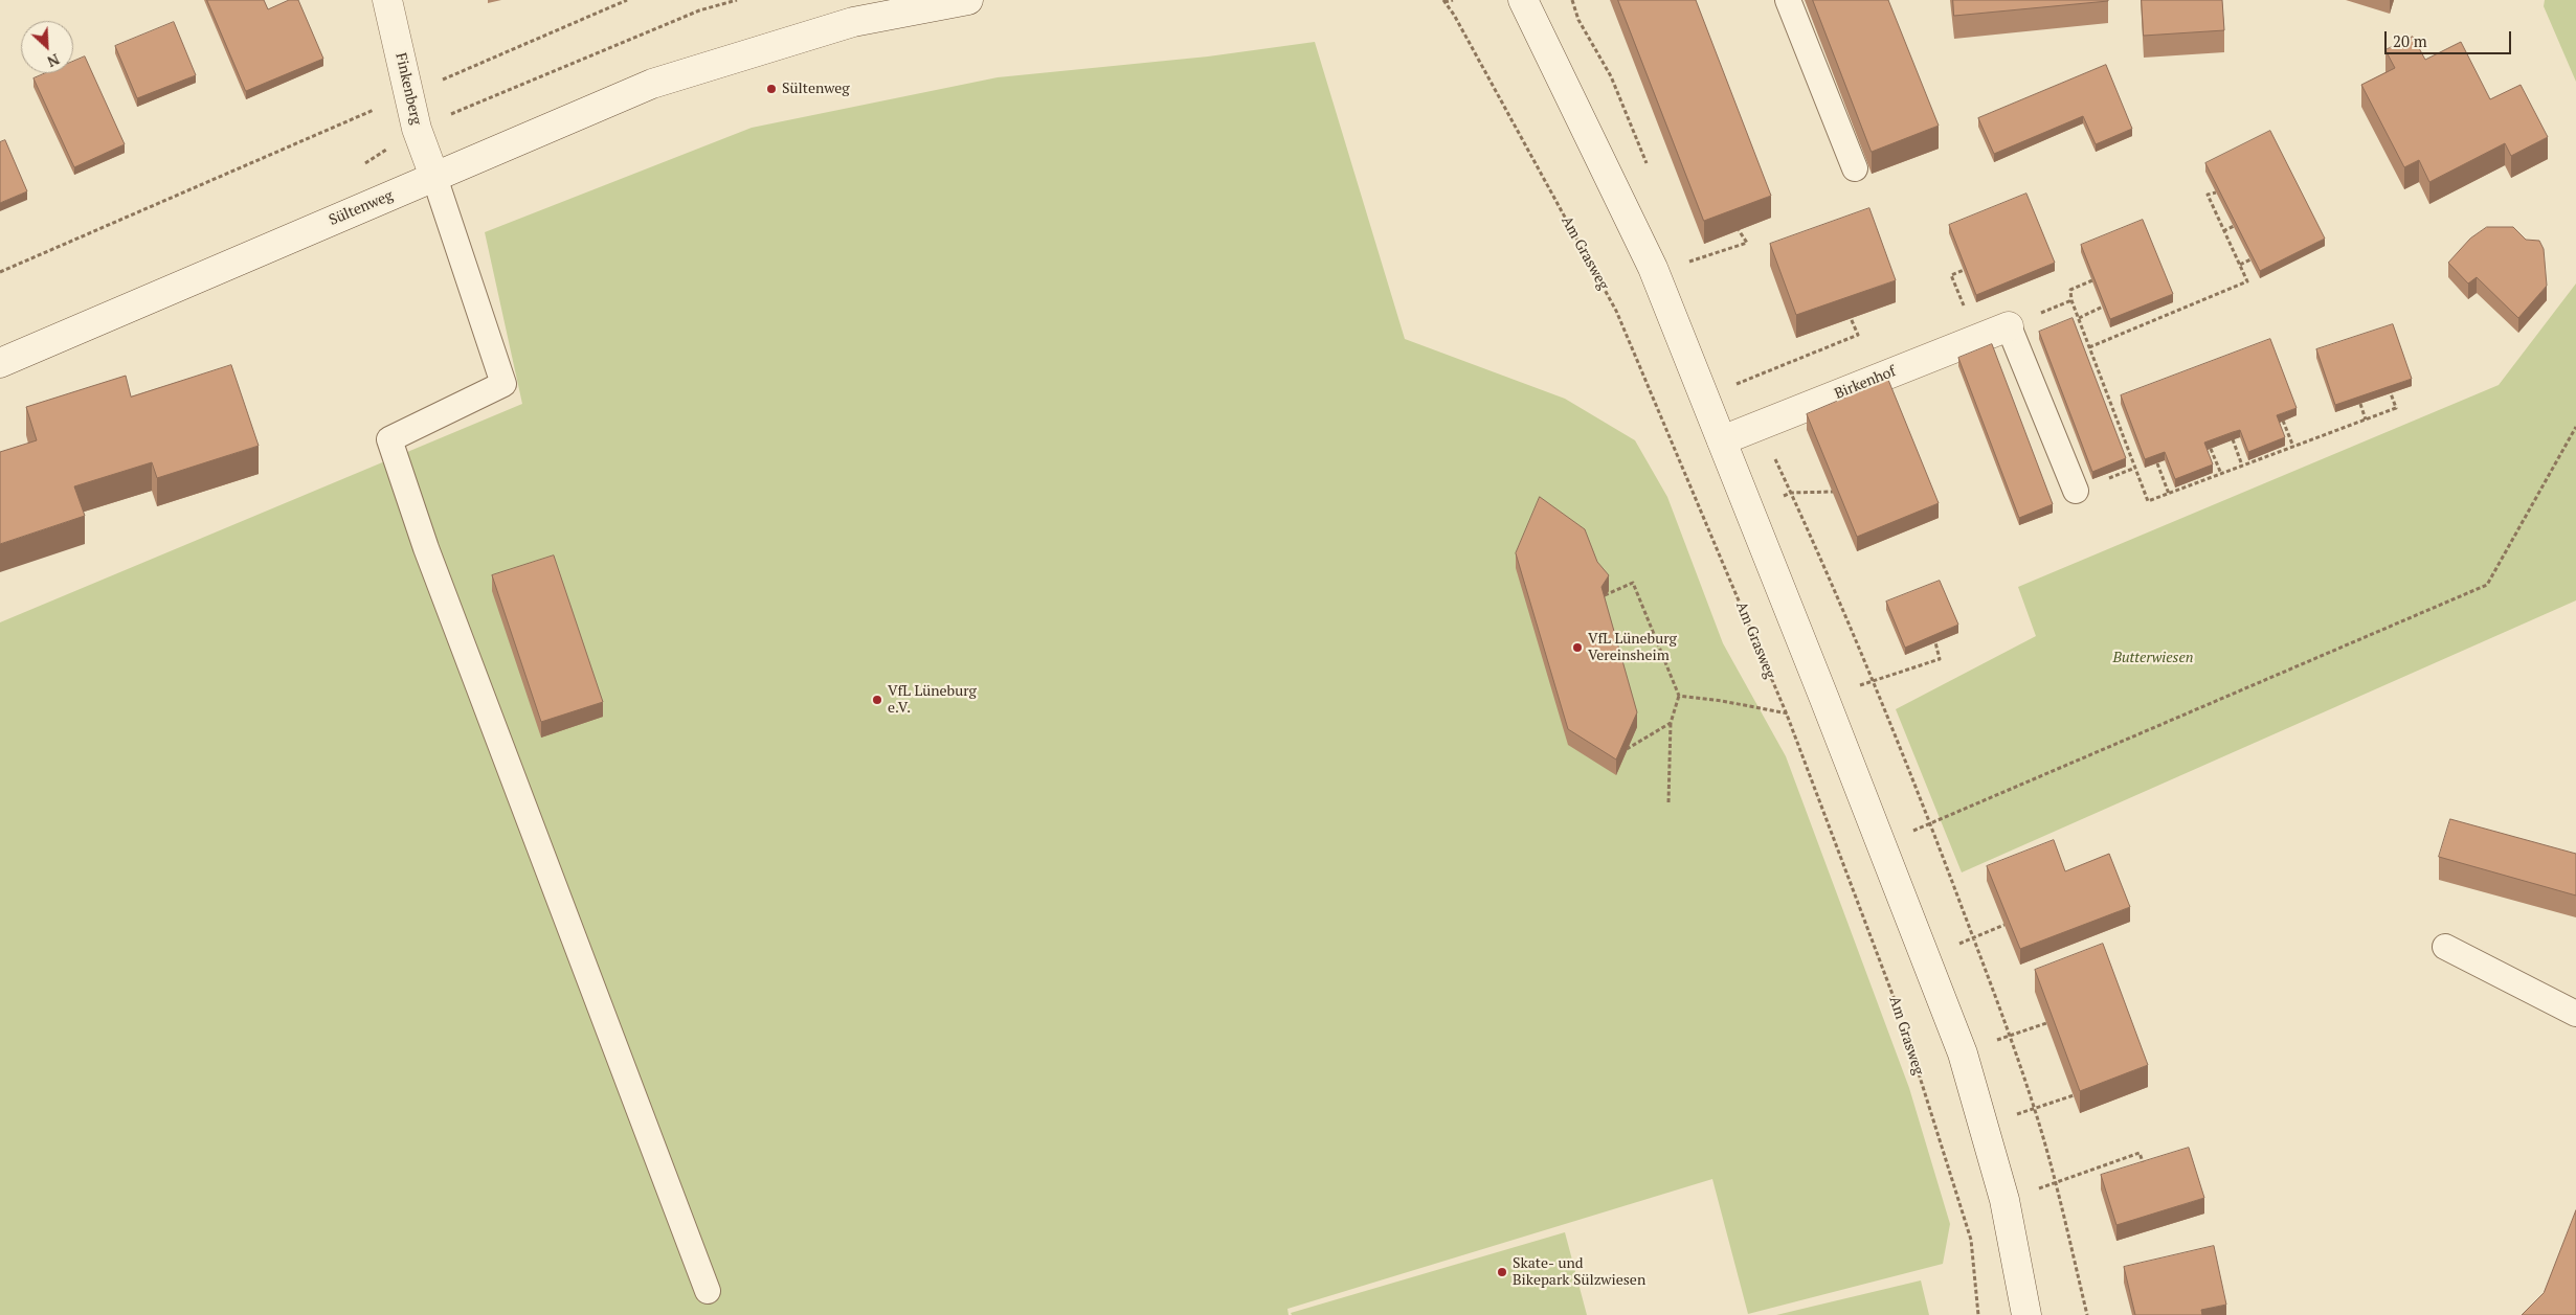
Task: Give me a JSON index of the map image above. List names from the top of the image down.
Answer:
{
  "streets": {
    "main road": ["Finkenberg", "Sültenweg", "Birkenhof"],
    "path": ["Am Grasweg"]
  },
  "crossings": [
    ["Finkenberg", "Sültenweg"]
  ],
  "parks": ["Butterwiesen"],
  "places": [
    "Sültenweg",
    "VfL Lüneburg Vereinsheim",
    "VfL Lüneburg e.V.",
    "Skate- und Bikepark Sülzwiesen"
  ],
  "scale_bar": "20 m",
  "north": "bottom right"
}
